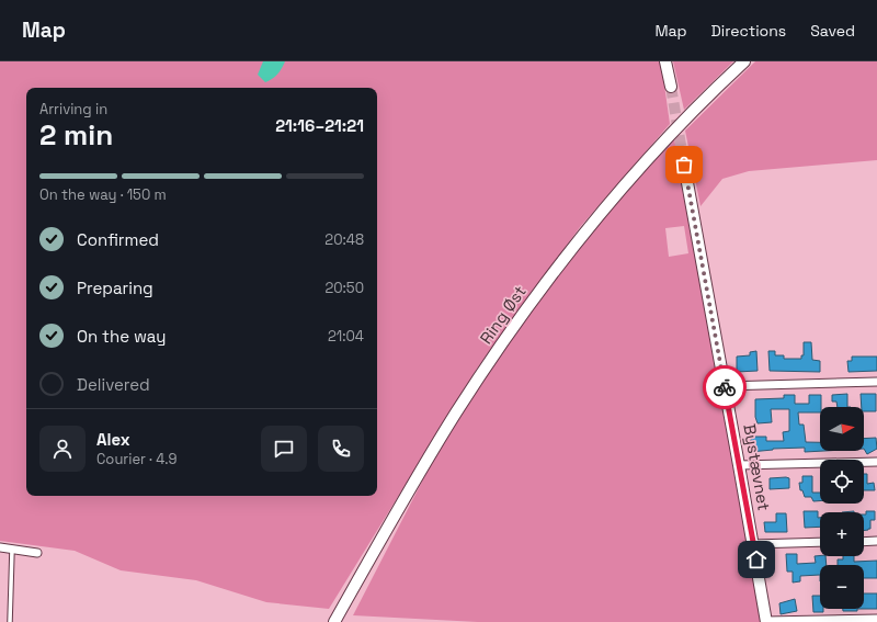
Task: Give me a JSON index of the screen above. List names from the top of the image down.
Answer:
{
  "streets": {
    "main road": ["Ring Øst", "Bystævnet"]
  },
  "north": "right",
  "page": {
    "header": "Map",
    "nav": ["Map", "Directions", "Saved"],
    "heading": ["2 min", "Arriving in", "21:16–21:21"],
    "panel": ["Alex", "Courier · 4.9"],
    "bar": "On the way · 150 m",
    "list": [
      ["Confirmed", "20:48"],
      ["Preparing", "20:50"],
      ["On the way", "21:04"],
      "Delivered"
    ],
    "map_buttons": ["+", "−"]
  }
}
